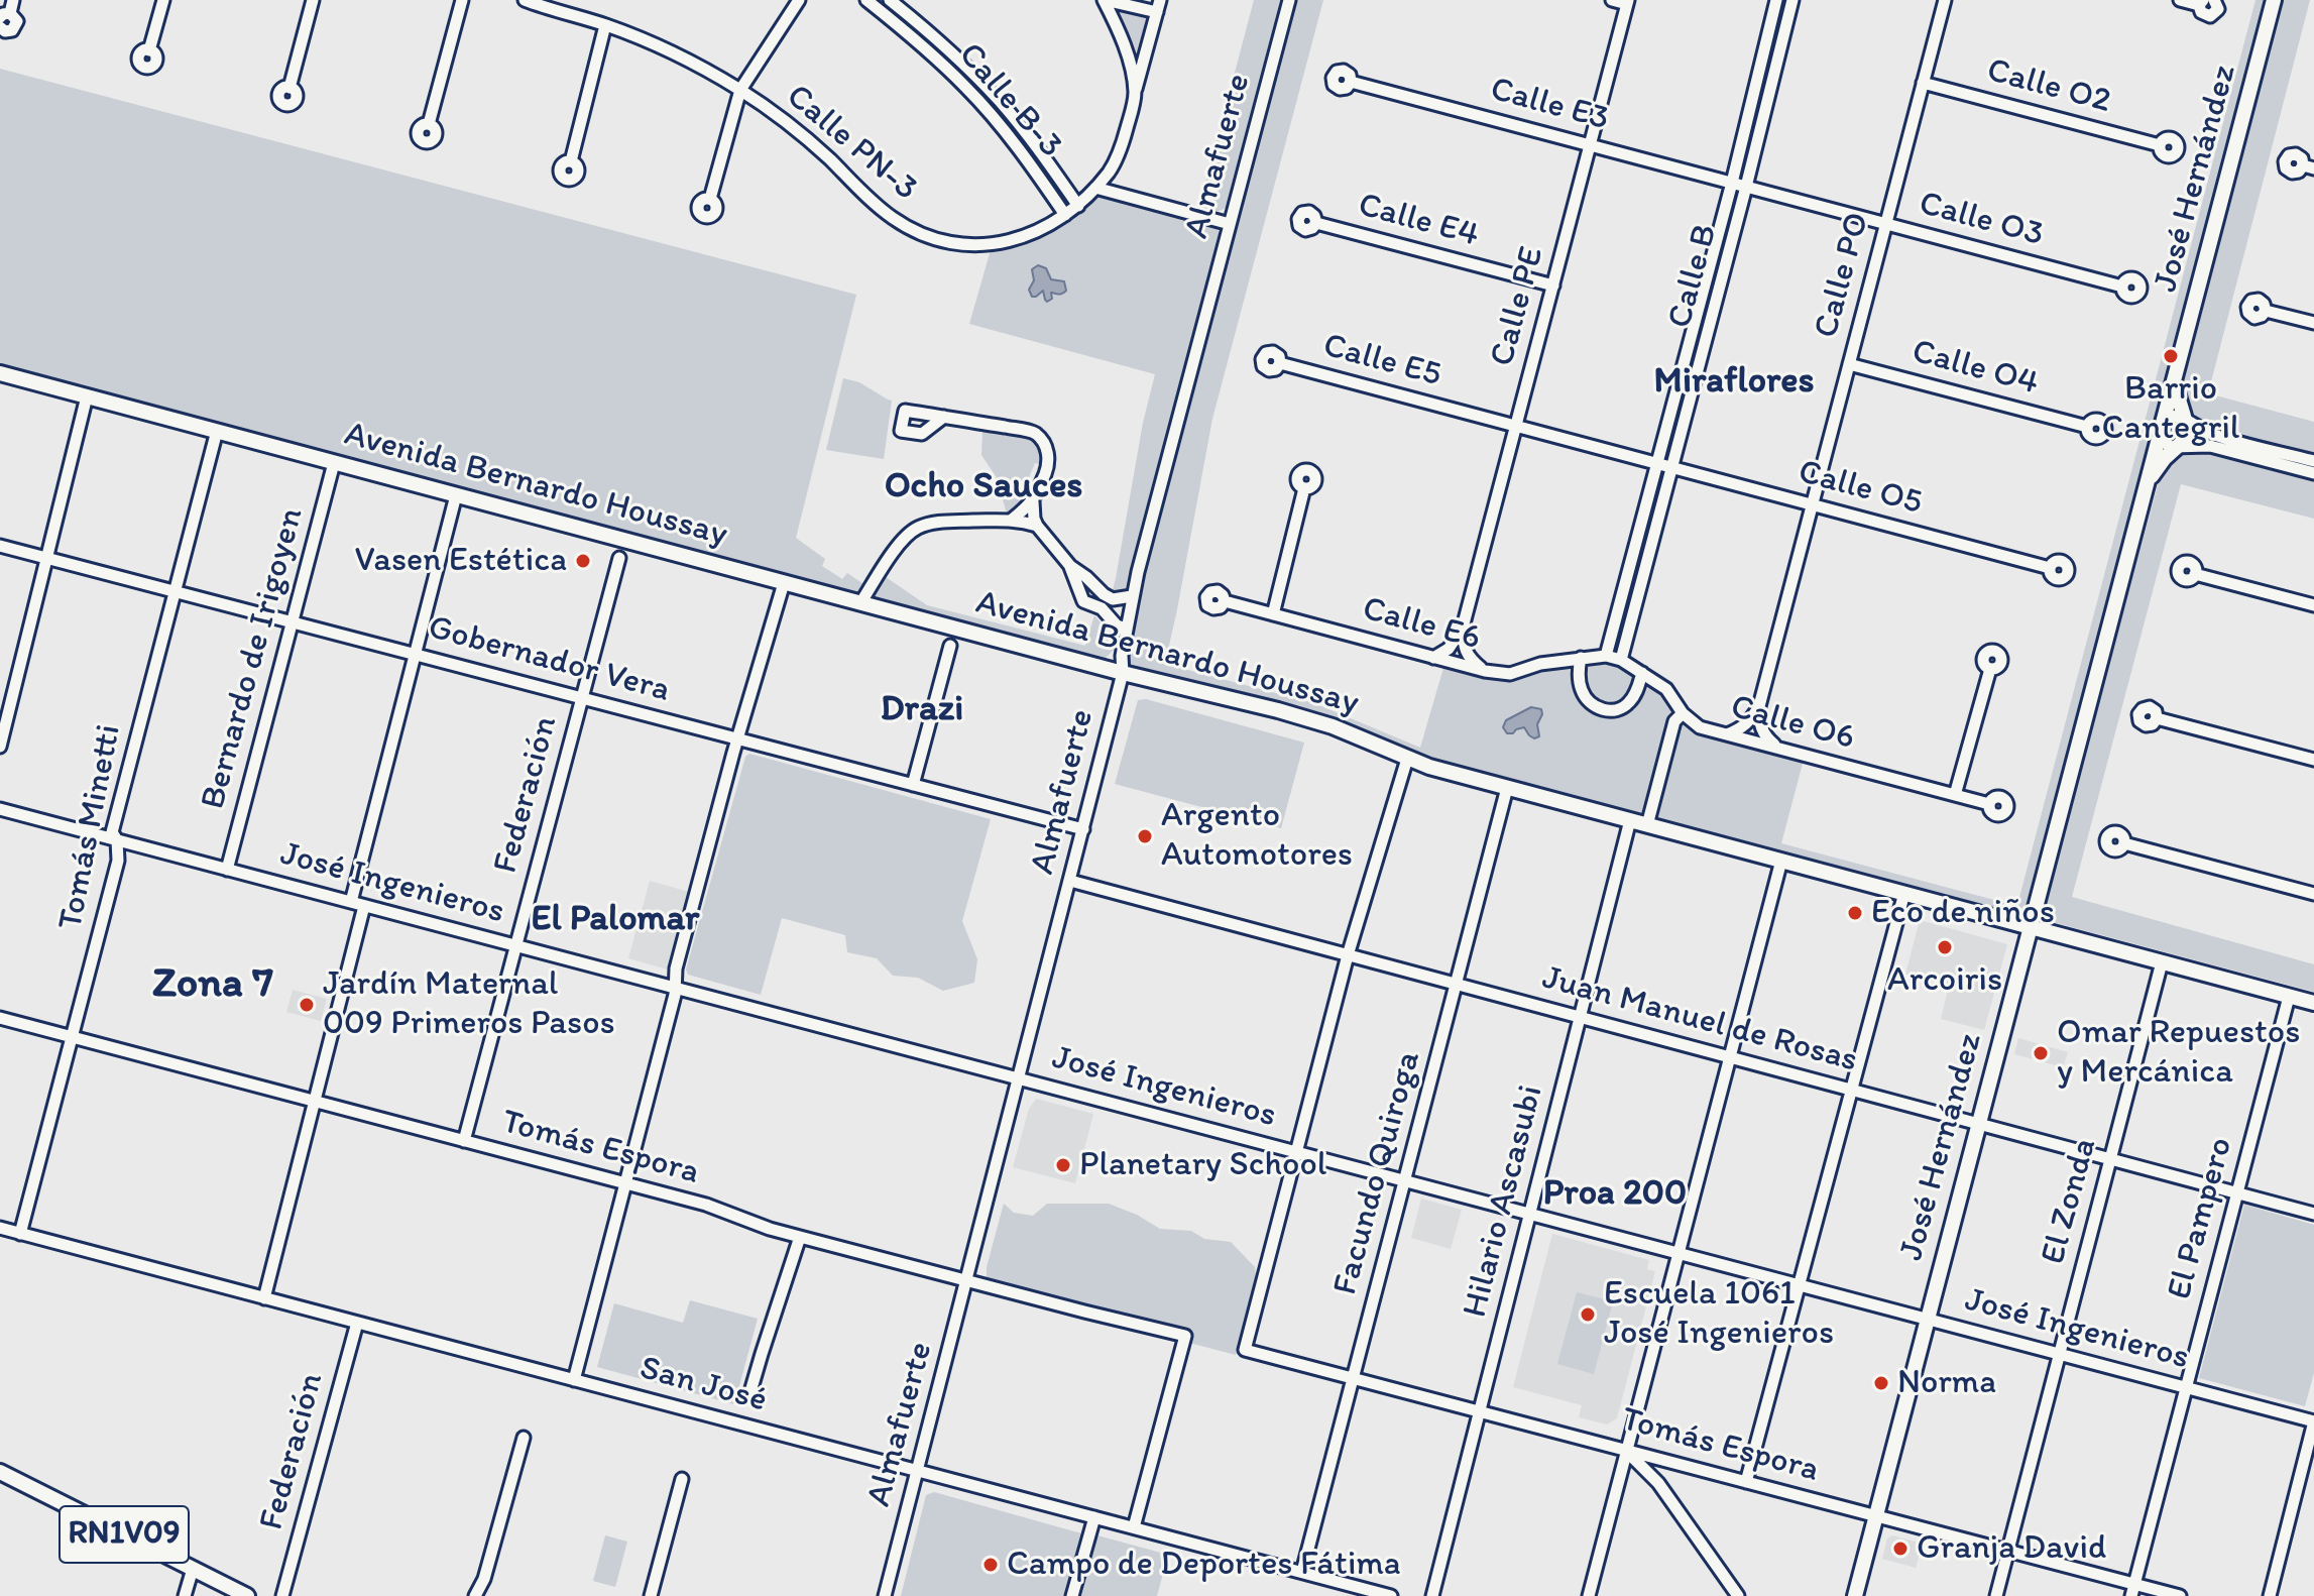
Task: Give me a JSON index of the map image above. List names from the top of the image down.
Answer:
{
  "streets": {
    "main road": ["José Hernández", "Avenida Bernardo Houssay", "RN1V09"],
    "street": [
      "Calle O2",
      "Calle B-3",
      "Calle E3",
      "Calle PN-3",
      "Almafuerte",
      "Calle O3",
      "Calle E4",
      "Calle PO",
      "Calle B",
      "Calle PE",
      "Calle E5",
      "Calle O4",
      "Calle O5",
      "Calle E6",
      "Bernardo de Irigoyen",
      "Gobernador Vera",
      "Calle O6",
      "Federación",
      "Tomás Minetti",
      "José Ingenieros",
      "Juan Manuel de Rosas",
      "Tomás Espora",
      "Facundo Quiroga",
      "Hilario Ascasubi",
      "El Zonda",
      "El Pampero",
      "San José"
    ]
  },
  "crossings": [
    ["Calle O2", "Calle PO"],
    ["Calle B-3", "Calle PN-3"],
    ["Calle E3", "Calle O3"],
    ["Calle E3", "Calle B"],
    ["Calle E3", "Calle PE"],
    ["Almafuerte", "Avenida Bernardo Houssay"],
    ["Almafuerte", "Gobernador Vera"],
    ["Almafuerte", "José Ingenieros"],
    ["Almafuerte", "Juan Manuel de Rosas"],
    ["Almafuerte", "Tomás Espora"],
    ["Almafuerte", "San José"],
    ["José Hernández", "Avenida Bernardo Houssay"],
    ["José Hernández", "José Ingenieros"],
    ["José Hernández", "Juan Manuel de Rosas"],
    ["José Hernández", "Tomás Espora"],
    ["Calle O3", "Calle PO"],
    ["Calle O3", "Calle B"],
    ["Calle E4", "Calle PE"],
    ["Calle PO", "Calle O4"],
    ["Calle PO", "Calle O5"],
    ["Calle B", "Calle E5"],
    ["Calle B", "Calle O5"],
    ["Calle B", "Calle E6"],
    ["Calle B", "Calle O6"],
    ["Calle PE", "Calle E5"],
    ["Calle PE", "Calle E6"],
    ["Calle E5", "Calle O5"],
    ["Avenida Bernardo Houssay", "Bernardo de Irigoyen"],
    ["Avenida Bernardo Houssay", "Tomás Minetti"],
    ["Avenida Bernardo Houssay", "Facundo Quiroga"],
    ["Avenida Bernardo Houssay", "Hilario Ascasubi"],
    ["Avenida Bernardo Houssay", "El Zonda"],
    ["Avenida Bernardo Houssay", "El Pampero"],
    ["Calle E6", "Calle O6"],
    ["Bernardo de Irigoyen", "Gobernador Vera"],
    ["Bernardo de Irigoyen", "José Ingenieros"],
    ["Gobernador Vera", "Federación"],
    ["Gobernador Vera", "Tomás Minetti"],
    ["Federación", "José Ingenieros"],
    ["Federación", "Tomás Espora"],
    ["Federación", "San José"],
    ["Tomás Minetti", "José Ingenieros"],
    ["Tomás Minetti", "Tomás Espora"],
    ["Tomás Minetti", "San José"],
    ["José Ingenieros", "Tomás Espora"],
    ["José Ingenieros", "Facundo Quiroga"],
    ["José Ingenieros", "Hilario Ascasubi"],
    ["José Ingenieros", "El Zonda"],
    ["José Ingenieros", "El Pampero"],
    ["Juan Manuel de Rosas", "Facundo Quiroga"],
    ["Juan Manuel de Rosas", "Hilario Ascasubi"],
    ["Juan Manuel de Rosas", "El Zonda"],
    ["Juan Manuel de Rosas", "El Pampero"],
    ["Tomás Espora", "Facundo Quiroga"],
    ["Tomás Espora", "Hilario Ascasubi"],
    ["Tomás Espora", "El Zonda"],
    ["Tomás Espora", "El Pampero"],
    ["Tomás Espora", "San José"],
    ["Facundo Quiroga", "San José"]
  ],
  "districts": [
    "Miraflores",
    "Ocho Sauces",
    "Drazi",
    "El Palomar",
    "Zona 7",
    "Proa 200"
  ],
  "places": [
    "Barrio Cantegril",
    "Vasen Estética",
    "Argento Automotores",
    "Eco de niños",
    "Arcoiris",
    "Jardín Maternal 009 Primeros Pasos",
    "Omar Repuestos y Mercánica",
    "Planetary School",
    "Escuela 1061 José Ingenieros",
    "Norma",
    "Granja David",
    "Campo de Deportes Fátima"
  ]
}
